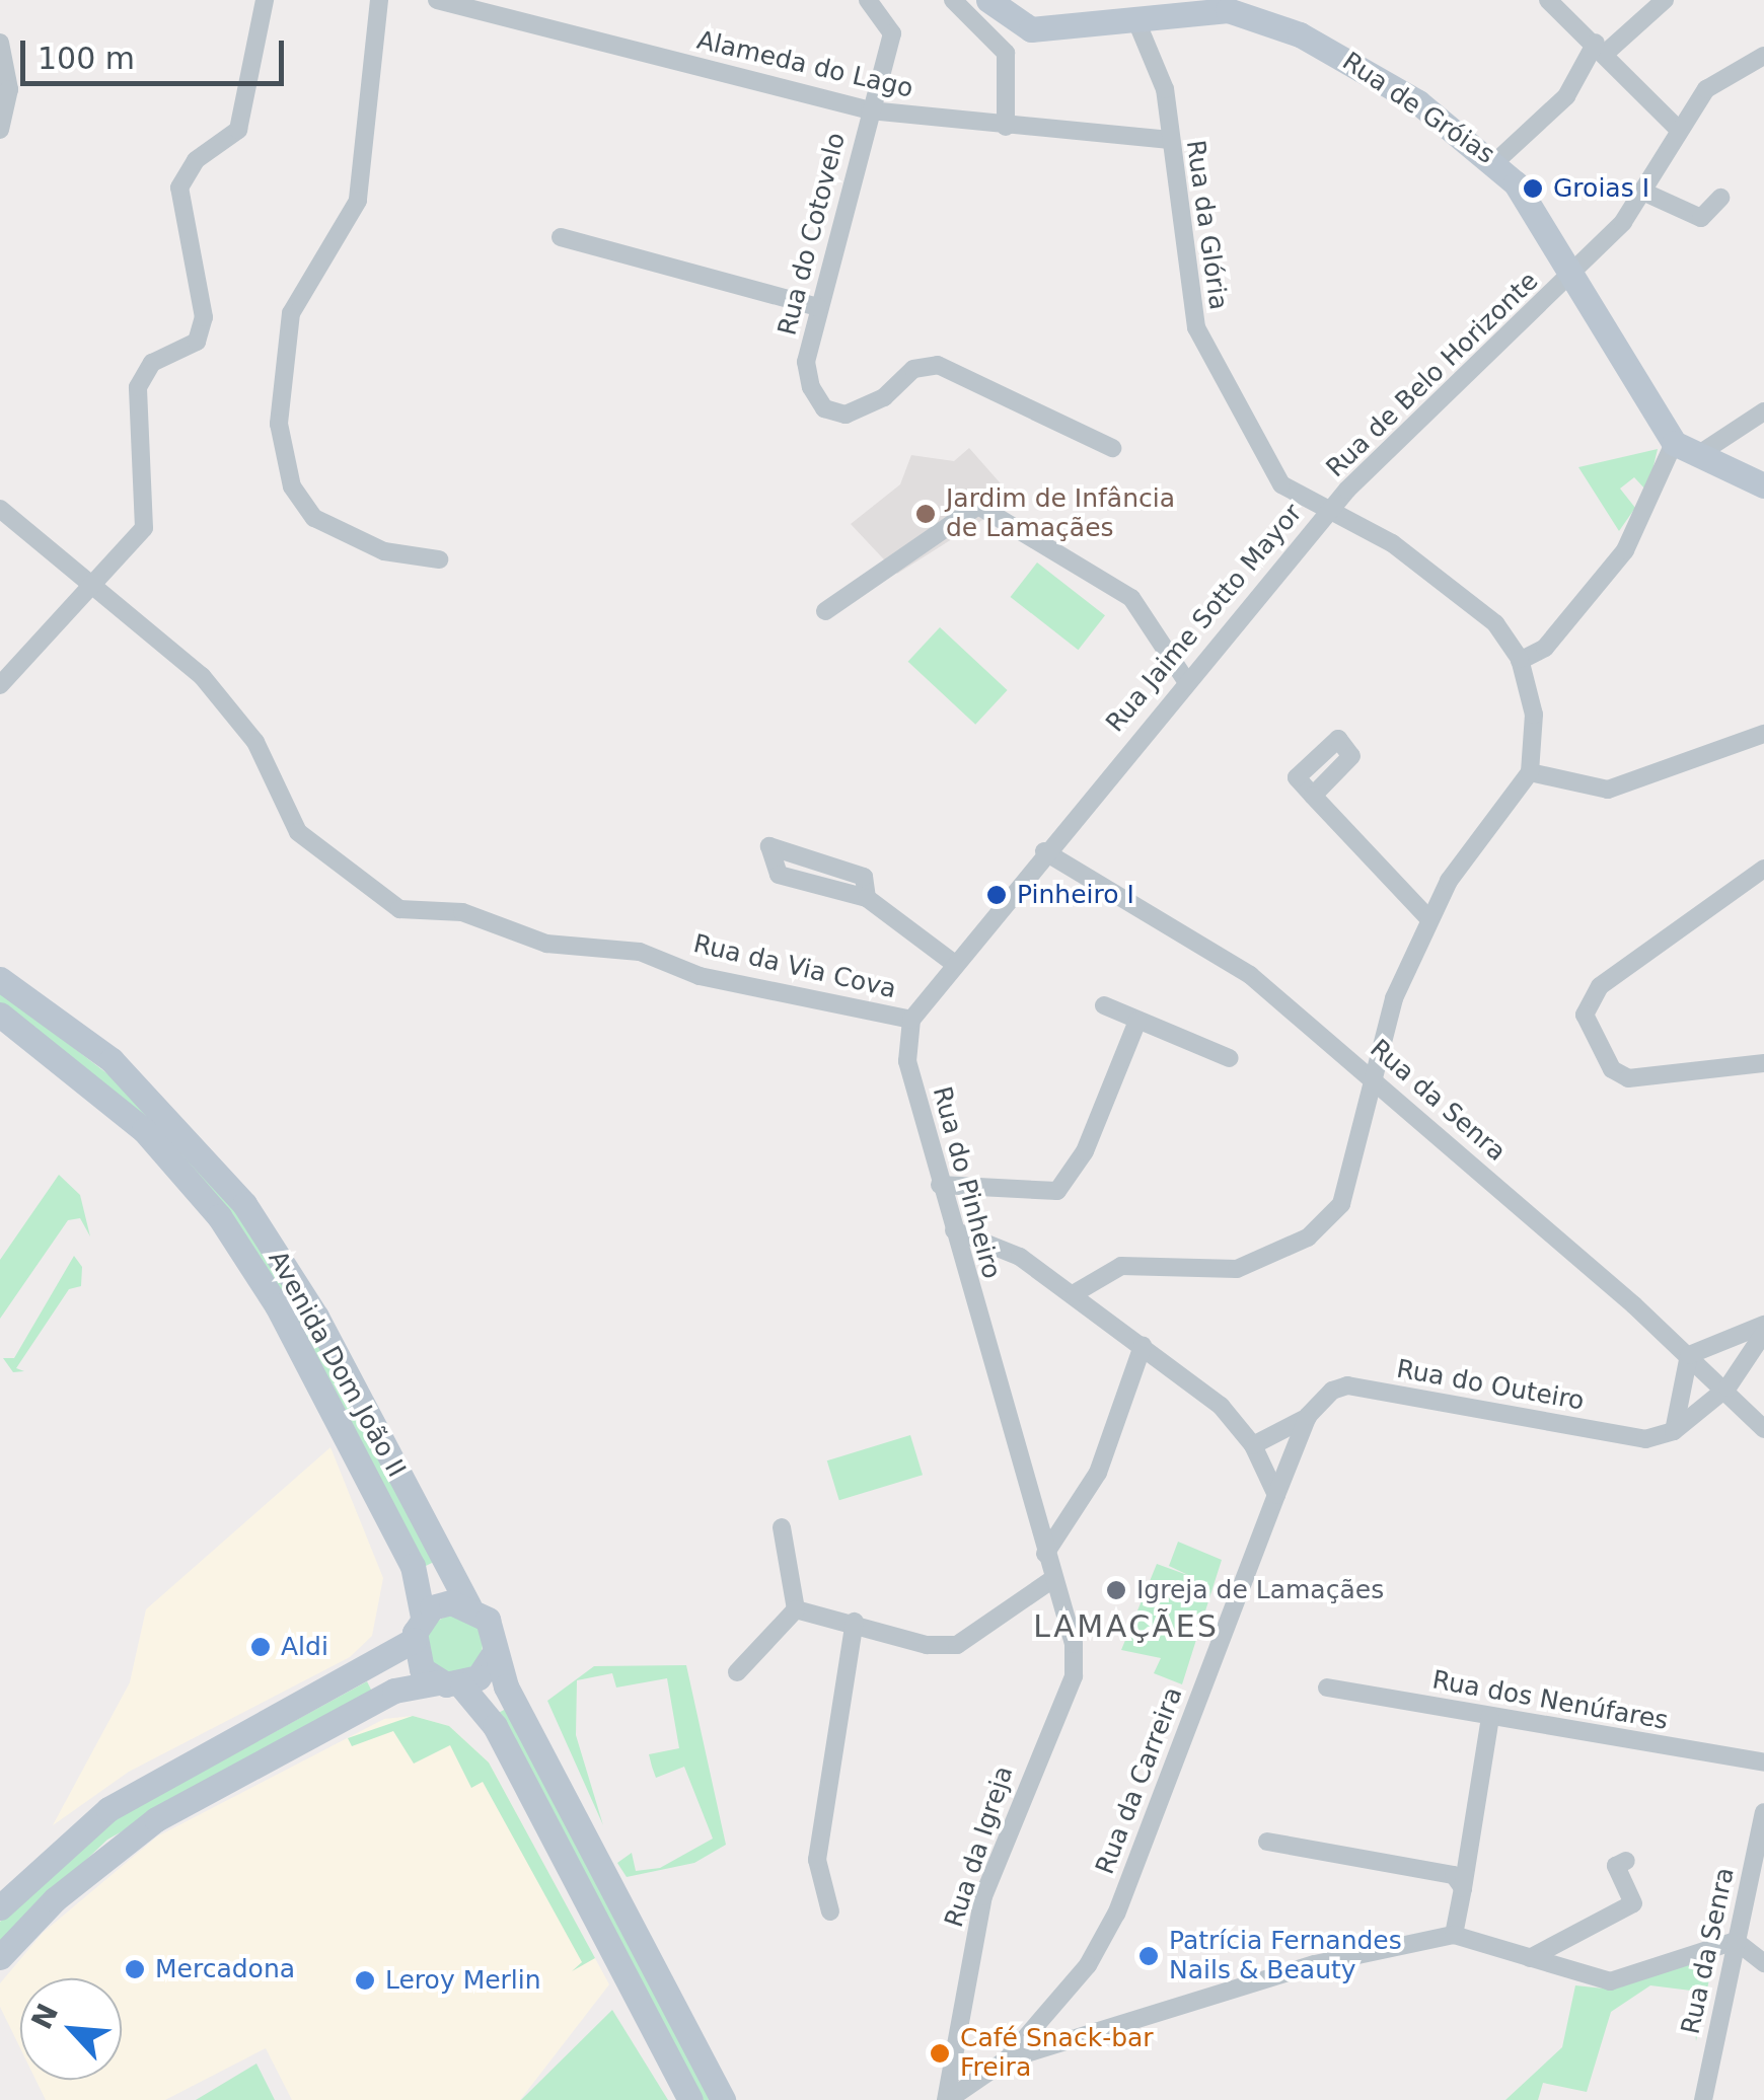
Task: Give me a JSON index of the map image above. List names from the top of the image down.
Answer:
{
  "streets": {
    "main road": ["Rua de Gróias", "Avenida Dom João II"],
    "street": [
      "Alameda do Lago",
      "Rua da Glória",
      "Rua do Cotovelo",
      "Rua de Belo Horizonte",
      "Rua Jaime Sotto Mayor",
      "Rua da Via Cova",
      "Rua da Senra",
      "Rua do Pinheiro",
      "Rua do Outeiro",
      "Rua dos Nenúfares",
      "Rua da Carreira",
      "Rua da Igreja"
    ]
  },
  "crossings": [
    ["Alameda do Lago", "Rua da Glória"],
    ["Alameda do Lago", "Rua do Cotovelo"],
    ["Rua de Gróias", "Rua da Glória"],
    ["Rua de Gróias", "Rua de Belo Horizonte"],
    ["Rua da Glória", "Rua de Belo Horizonte"],
    ["Rua da Glória", "Rua Jaime Sotto Mayor"],
    ["Rua de Belo Horizonte", "Rua Jaime Sotto Mayor"],
    ["Rua Jaime Sotto Mayor", "Rua da Senra"],
    ["Rua da Via Cova", "Rua do Pinheiro"],
    ["Rua do Pinheiro", "Rua da Igreja"],
    ["Rua do Outeiro", "Rua da Carreira"]
  ],
  "districts": ["LAMAÇÃES"],
  "places": [
    "Groias I",
    "Jardim de Infância de Lamaçães",
    "Pinheiro I",
    "Igreja de Lamaçães",
    "Aldi",
    "Patrícia Fernandes Nails & Beauty",
    "Mercadona",
    "Leroy Merlin",
    "Café Snack-bar Freira"
  ],
  "scale_bar": "100 m",
  "north": "top left"
}
